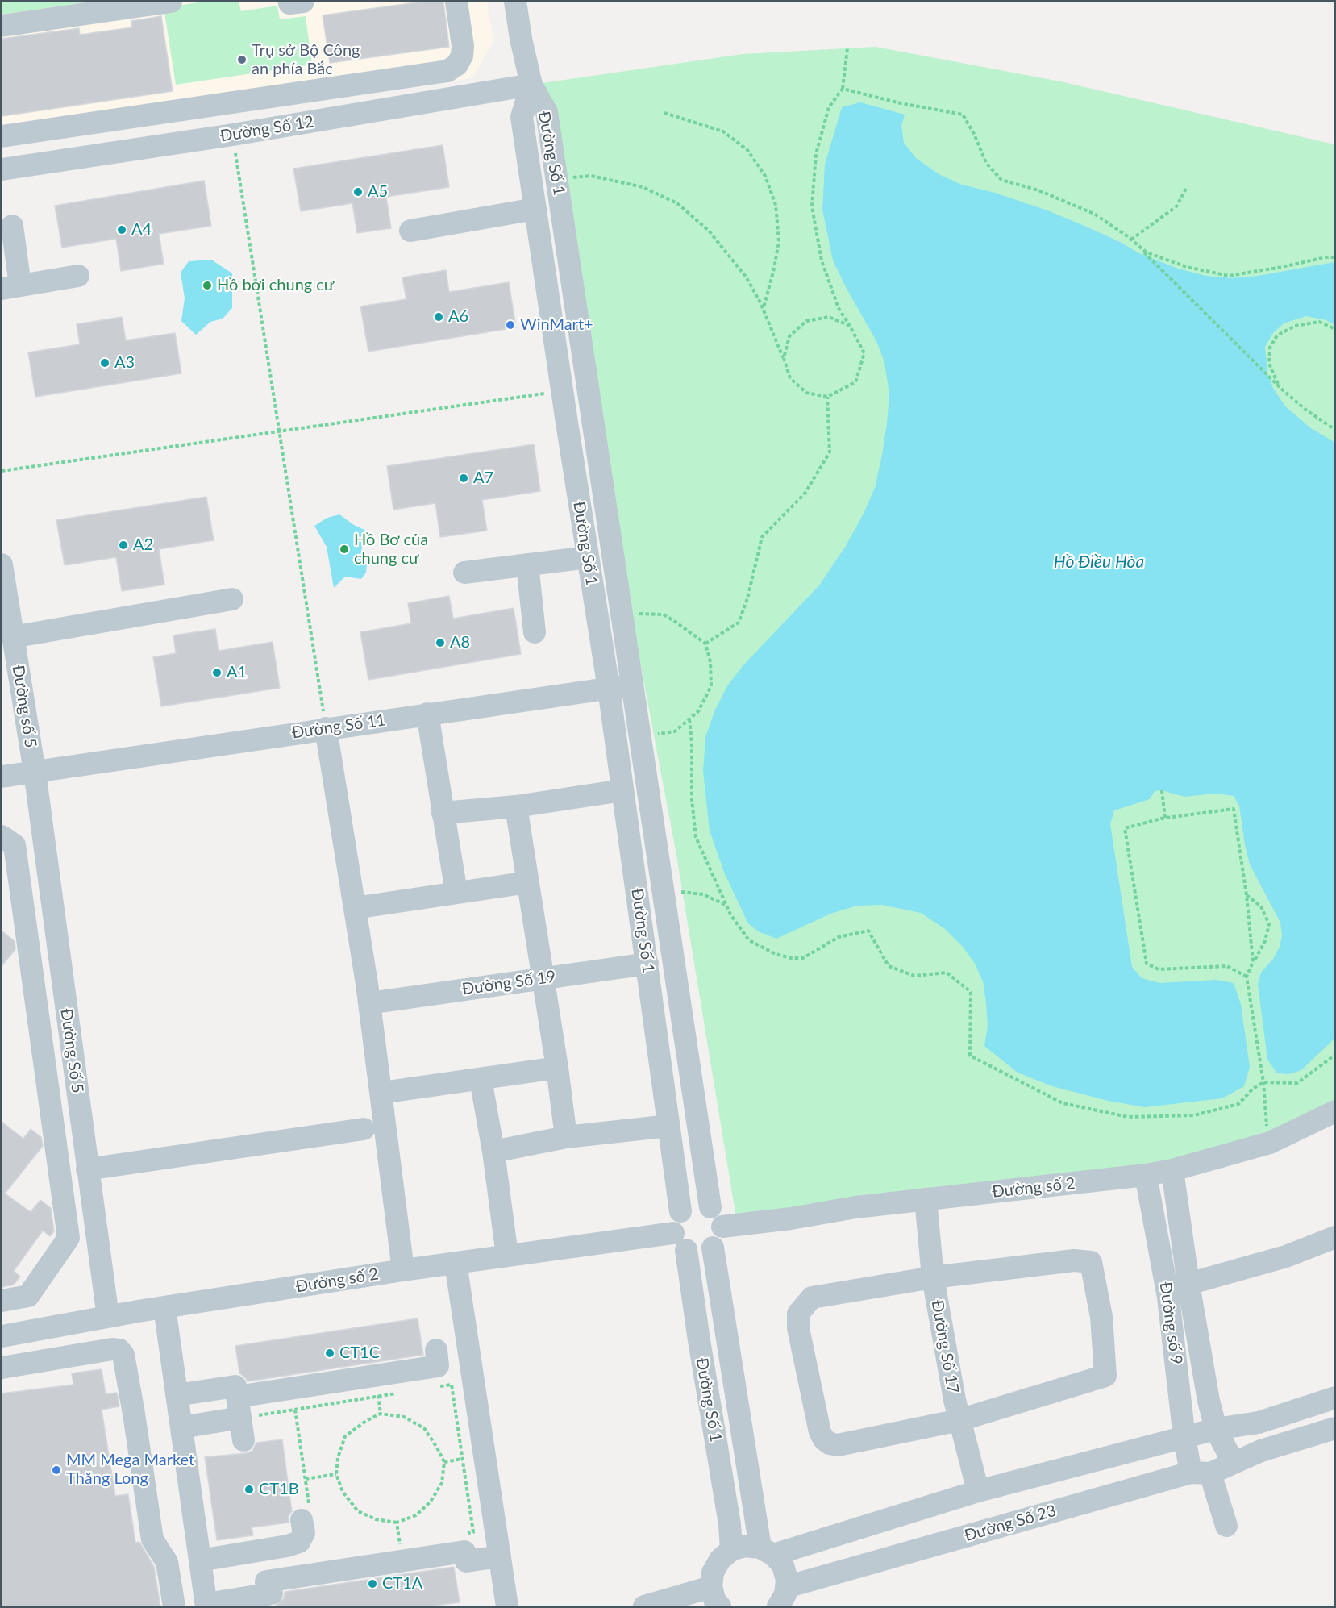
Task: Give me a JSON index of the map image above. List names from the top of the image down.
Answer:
{
  "streets": {
    "street": [
      "Đường Số 12",
      "Đường Số 1",
      "Đường số 5",
      "Đường Số 11",
      "Đường Số 19",
      "Đường Số 5",
      "Đường số 2",
      "Đường số 9",
      "Đường Số 17",
      "Đường Số 23"
    ]
  },
  "crossings": [
    ["Đường Số 12", "Đường Số 1"],
    ["Đường Số 1", "Đường Số 11"],
    ["Đường Số 1", "Đường Số 19"],
    ["Đường Số 1", "Đường số 2"],
    ["Đường số 5", "Đường Số 11"],
    ["Đường số 5", "Đường Số 5"],
    ["Đường Số 11", "Đường Số 5"],
    ["Đường Số 5", "Đường số 2"],
    ["Đường số 2", "Đường số 9"],
    ["Đường số 2", "Đường Số 17"],
    ["Đường số 9", "Đường Số 23"]
  ],
  "water": ["Hồ Điều Hòa"],
  "places": [
    "Trụ sở Bộ Công an phía Bắc",
    "A5",
    "A4",
    "Hồ bơi chung cư",
    "A6",
    "WinMart+",
    "A3",
    "A7",
    "A2",
    "Hồ Bơ của chung cư",
    "A8",
    "A1",
    "CT1C",
    "MM Mega Market Thăng Long",
    "CT1B",
    "CT1A"
  ]
}
